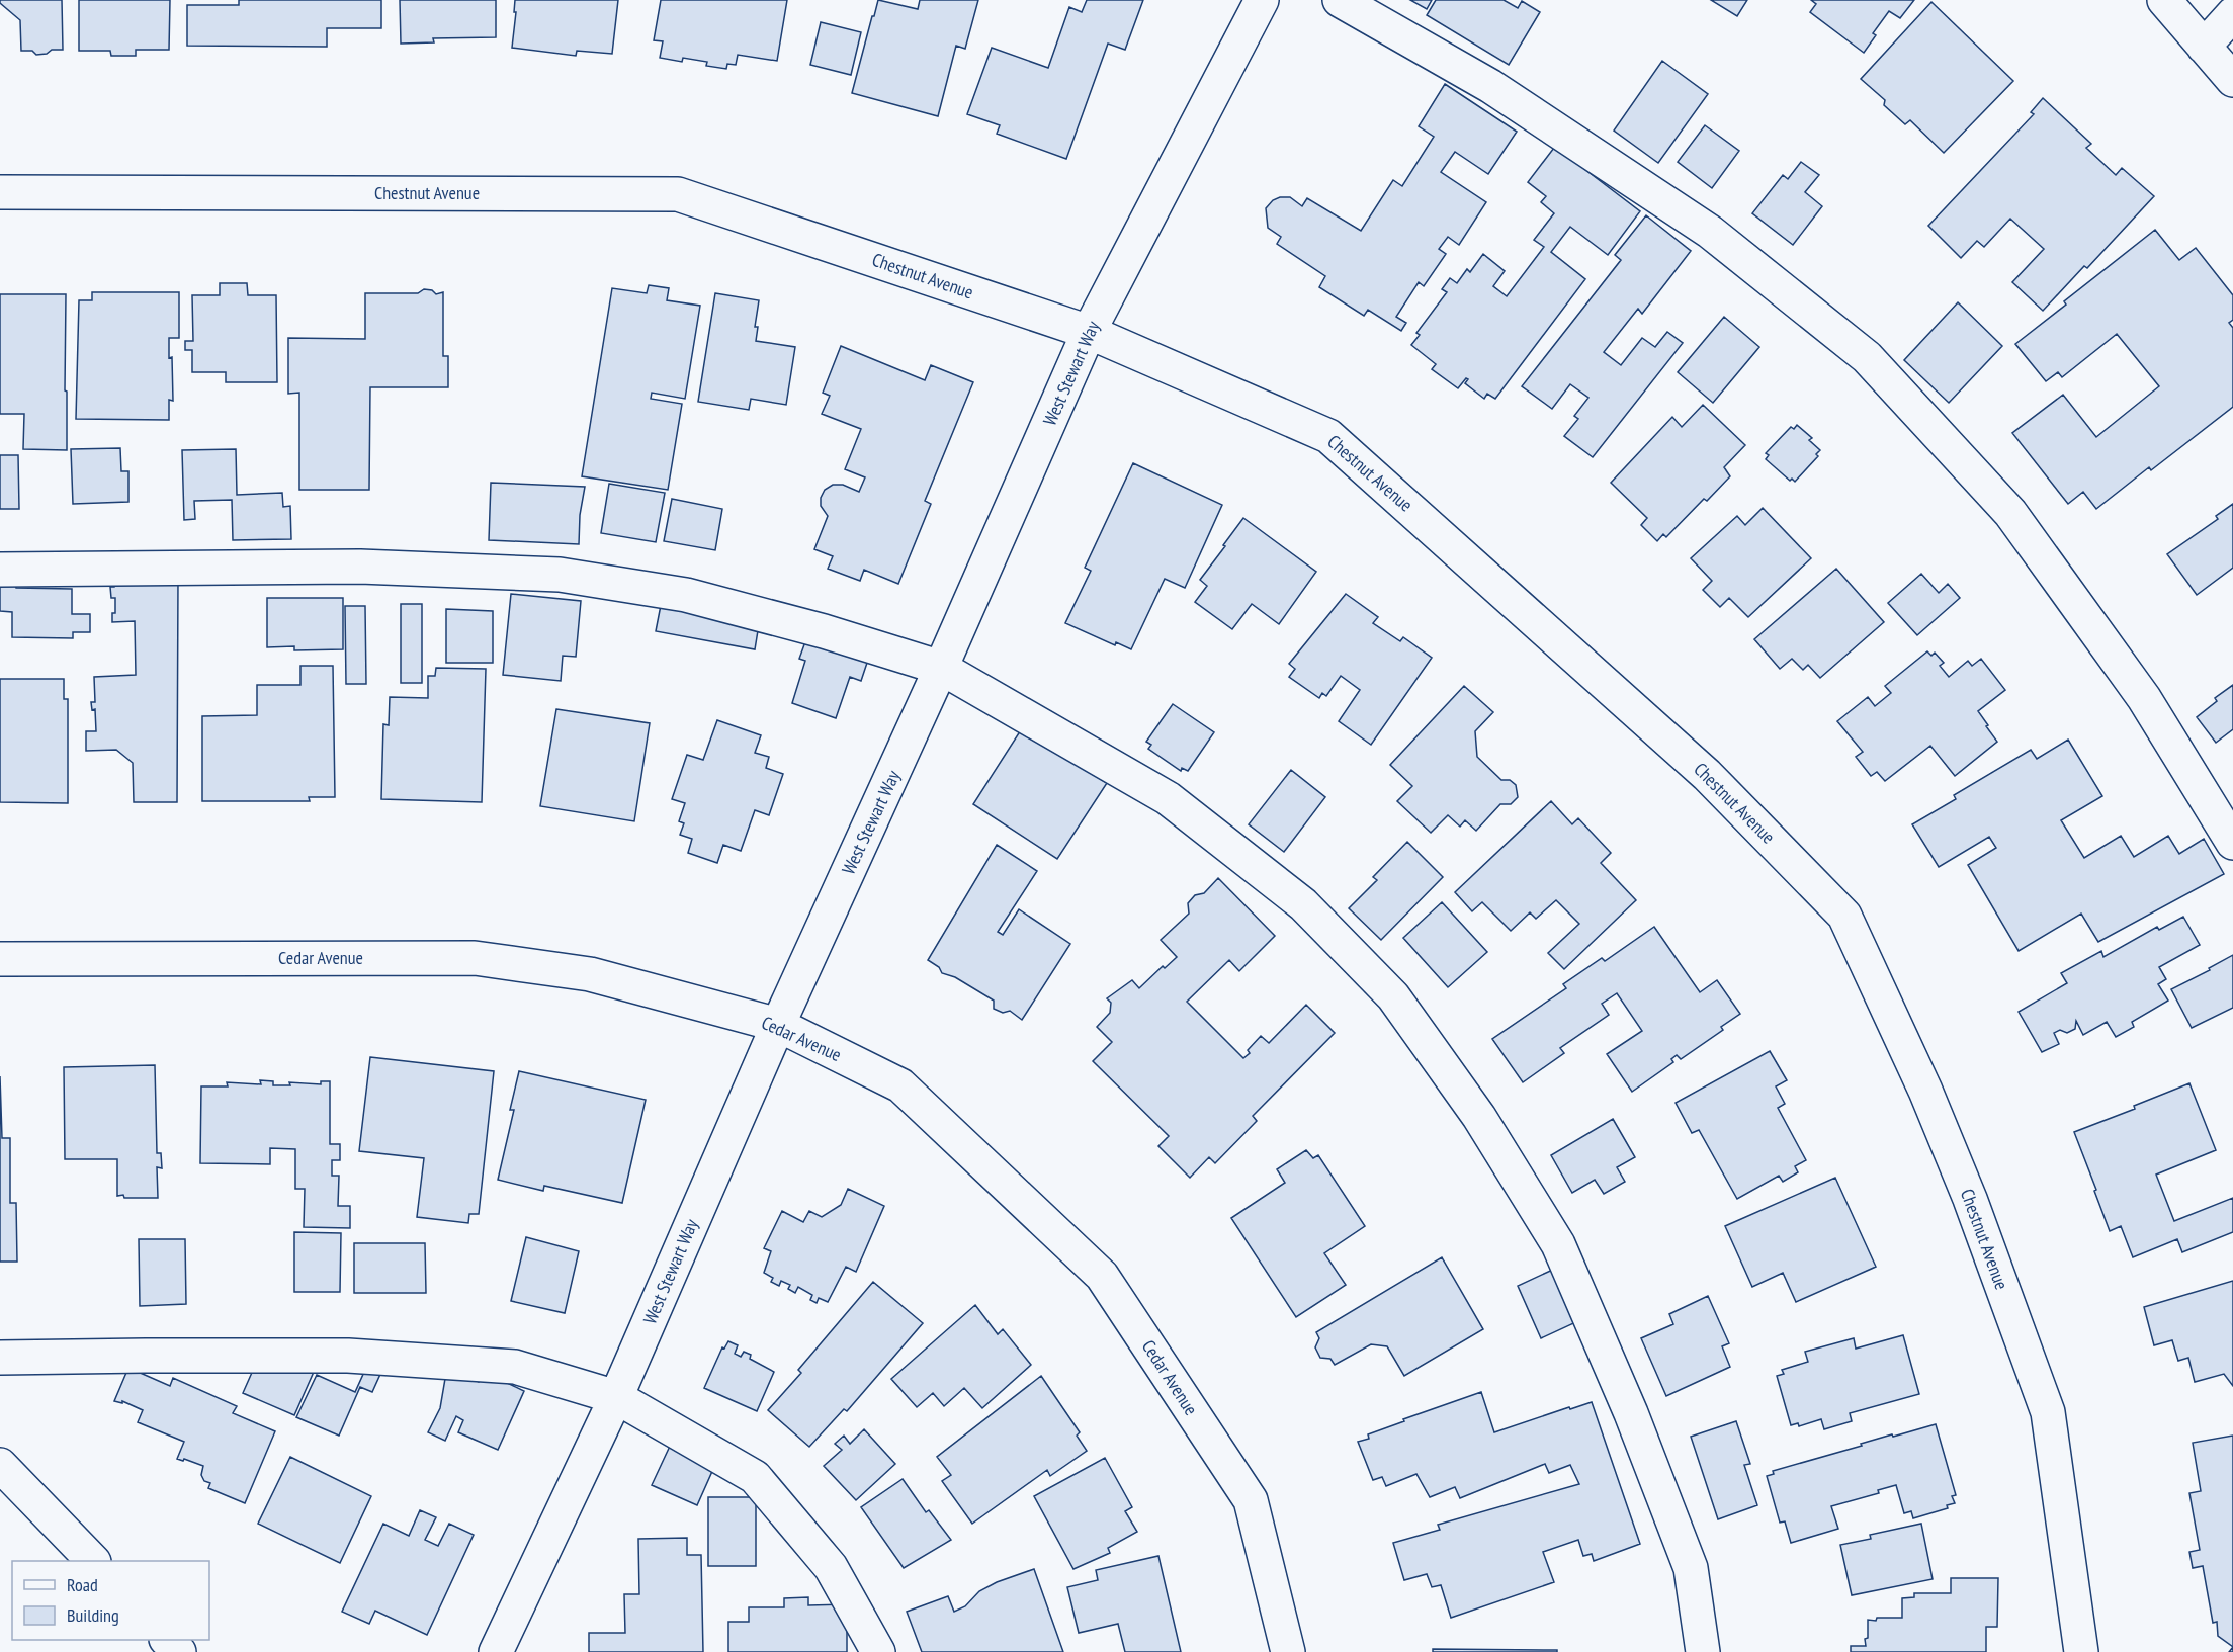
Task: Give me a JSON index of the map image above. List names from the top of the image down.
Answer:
{
  "streets": {
    "street": ["Chestnut Avenue", "West Stewart Way", "Cedar Avenue"]
  },
  "crossings": [
    ["Chestnut Avenue", "West Stewart Way"],
    ["West Stewart Way", "Cedar Avenue"]
  ],
  "legend": ["Road", "Building"]
}
